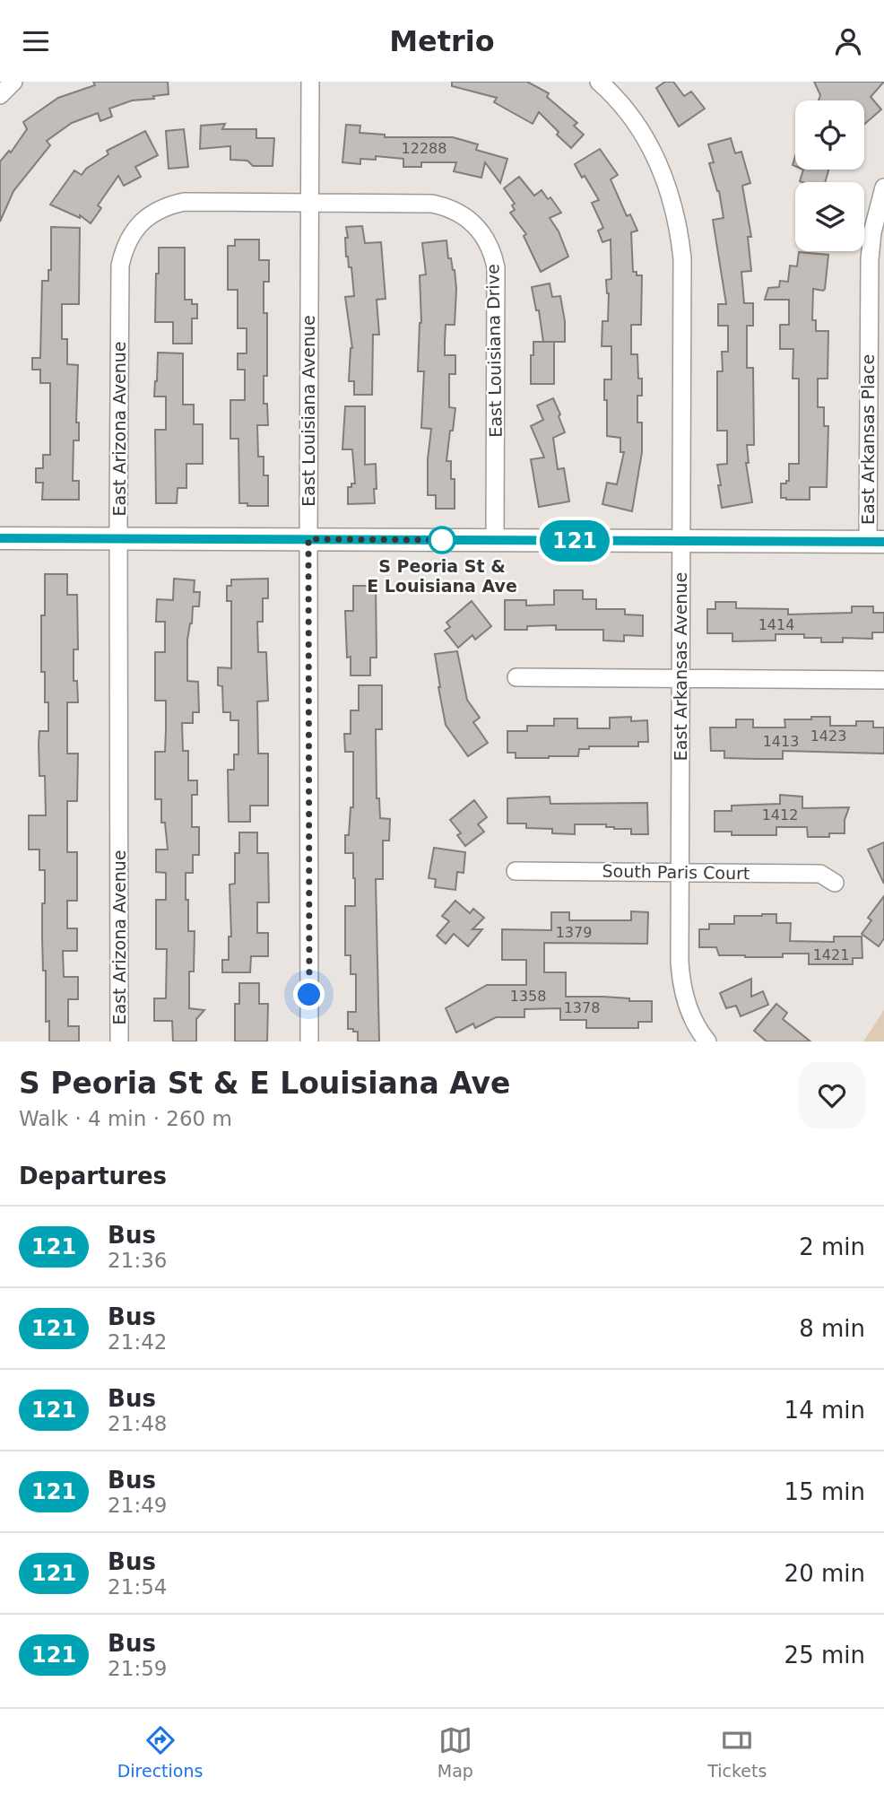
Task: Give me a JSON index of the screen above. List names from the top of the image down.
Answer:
{
  "streets": {
    "street": [
      "East Louisiana Drive",
      "East Louisiana Avenue",
      "East Arizona Avenue",
      "East Arkansas Place",
      "East Arkansas Avenue",
      "South Paris Court"
    ]
  },
  "crossings": [
    ["East Louisiana Drive", "East Louisiana Avenue"],
    ["East Louisiana Drive", "East Arizona Avenue"],
    ["East Louisiana Avenue", "East Arizona Avenue"],
    ["East Arkansas Avenue", "South Paris Court"]
  ],
  "places": ["S Peoria St & E Louisiana Ave"],
  "lines": ["bus line 121"],
  "house_numbers": [
    "12288",
    "1414",
    "1423",
    "1413",
    "1412",
    "1379",
    "1421",
    "1358",
    "1378"
  ],
  "page": {
    "header": "Metrio",
    "on_map": "121",
    "heading": [
      ["S Peoria St & E Louisiana Ave", "Walk · 4 min · 260 m"],
      "Departures"
    ],
    "list": [
      {
        "mark": "121",
        "name": "Bus",
        "note": "21:36",
        "value": "2 min"
      },
      {
        "mark": "121",
        "name": "Bus",
        "note": "21:42",
        "value": "8 min"
      },
      {
        "mark": "121",
        "name": "Bus",
        "note": "21:48",
        "value": "14 min"
      },
      {
        "mark": "121",
        "name": "Bus",
        "note": "21:49",
        "value": "15 min"
      },
      {
        "mark": "121",
        "name": "Bus",
        "note": "21:54",
        "value": "20 min"
      },
      {
        "mark": "121",
        "name": "Bus",
        "note": "21:59",
        "value": "25 min"
      }
    ],
    "tabs": ["Directions", "Map", "Tickets"]
  }
}
